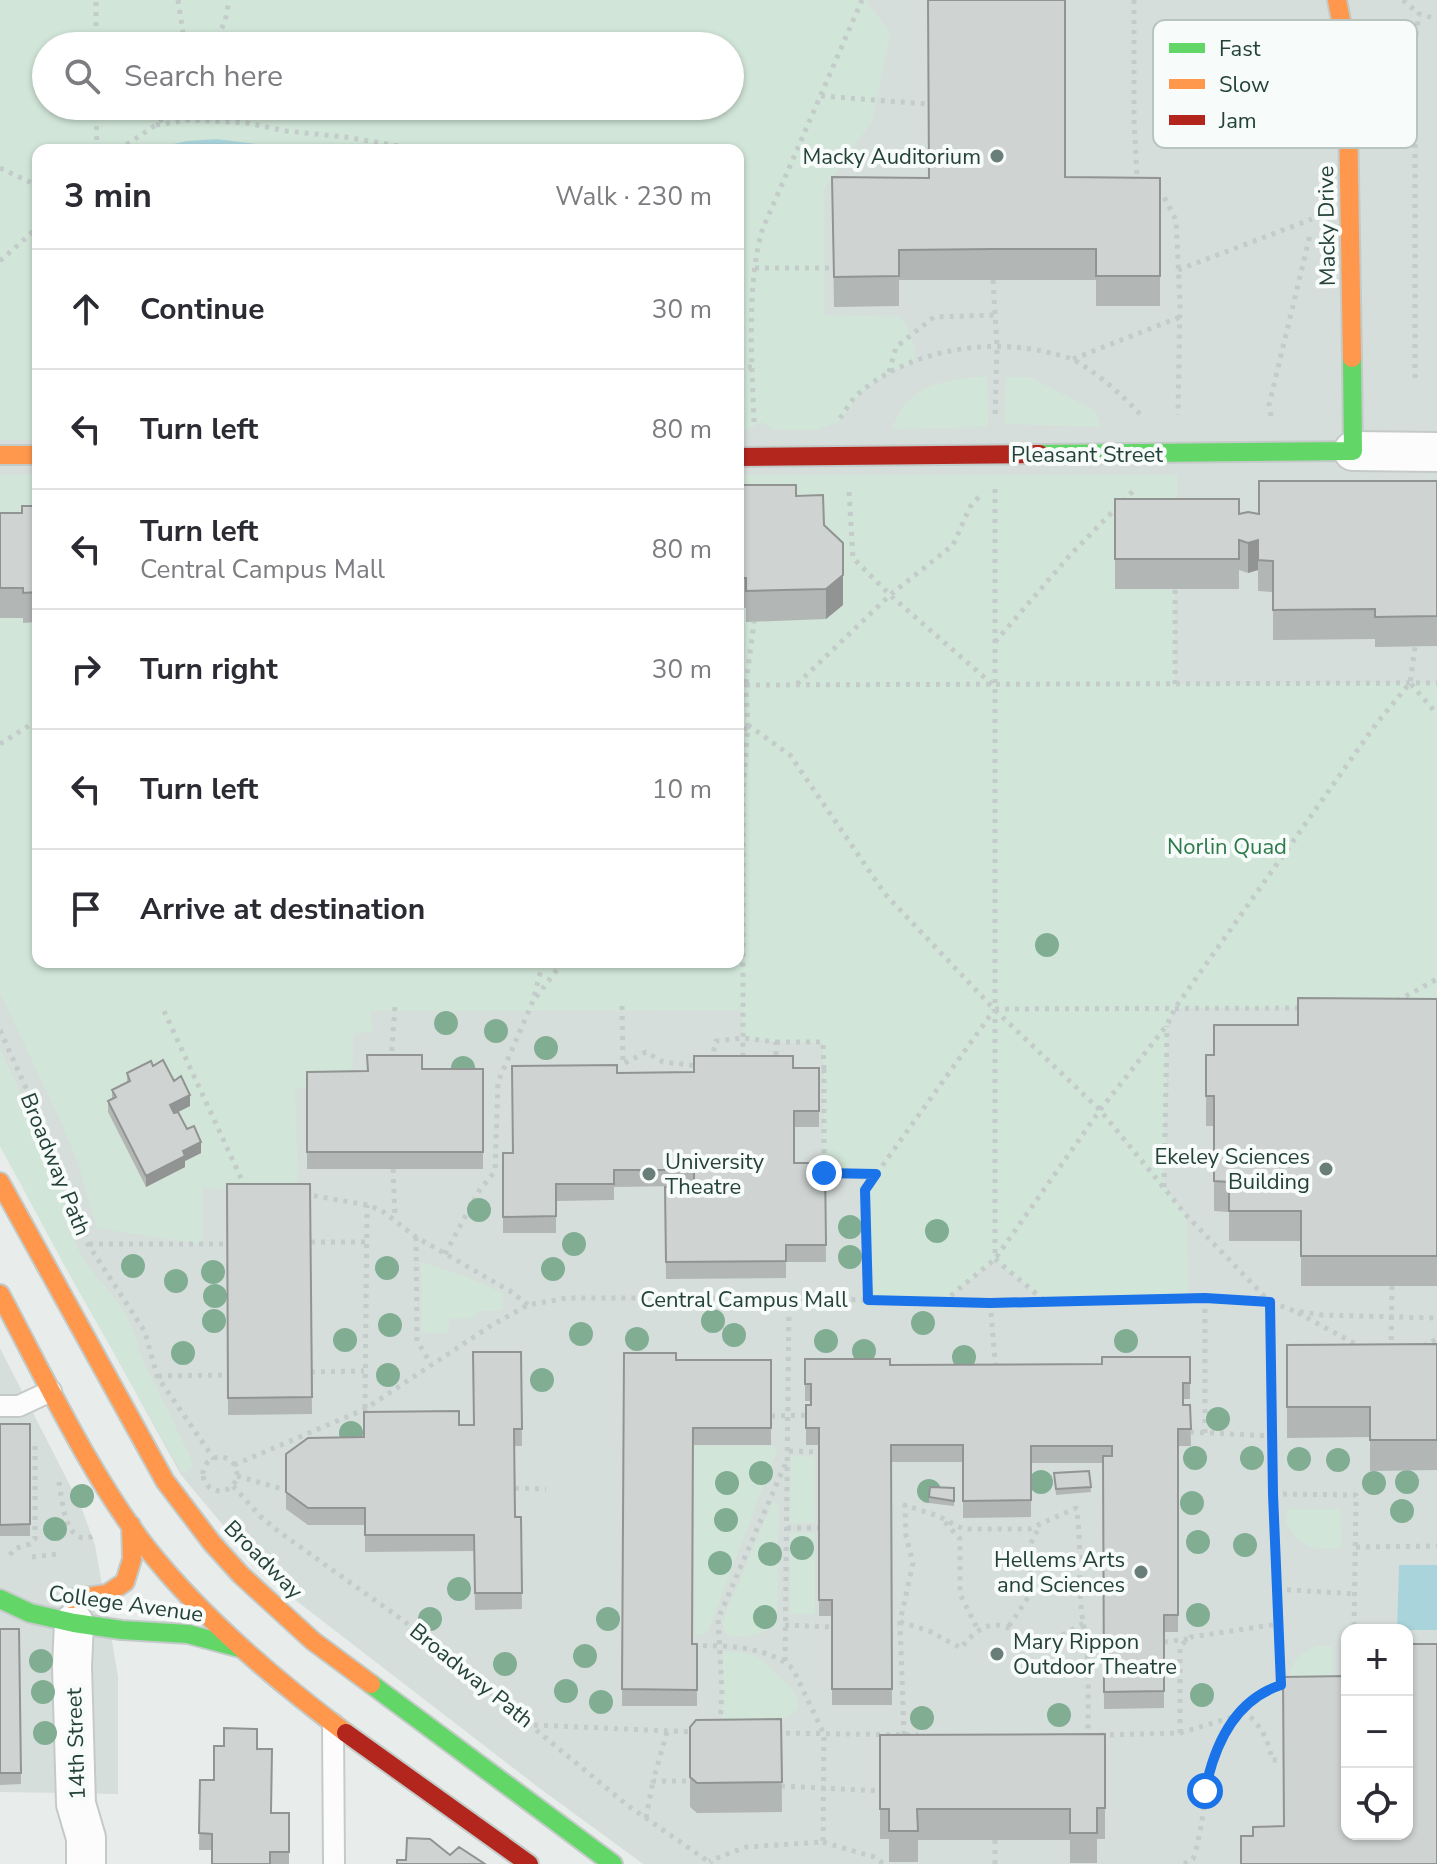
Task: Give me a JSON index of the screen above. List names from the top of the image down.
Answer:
{
  "streets": {
    "main road": [
      "Macky Drive",
      "Pleasant Street",
      "Broadway",
      "College Avenue"
    ],
    "street": ["14th Street"],
    "path": ["Broadway Path", "Central Campus Mall"]
  },
  "crossings": [
    ["Macky Drive", "Pleasant Street"],
    ["Broadway Path", "Central Campus Mall"],
    ["College Avenue", "14th Street"]
  ],
  "parks": ["Norlin Quad"],
  "places": [
    "Macky Auditorium",
    "Ekeley Sciences Building",
    "University Theatre",
    "Hellems Arts and Sciences",
    "Mary Rippon Outdoor Theatre"
  ],
  "legend": ["Fast", "Slow", "Jam"],
  "page": {
    "search": "Search here",
    "heading": ["3 min", "Walk · 230 m"],
    "list": [
      ["Continue", "30 m"],
      ["Turn left", "80 m"],
      ["Turn left", "Central Campus Mall", "80 m"],
      ["Turn right", "30 m"],
      ["Turn left", "10 m"],
      "Arrive at destination"
    ],
    "map_buttons": ["+", "−"]
  }
}
